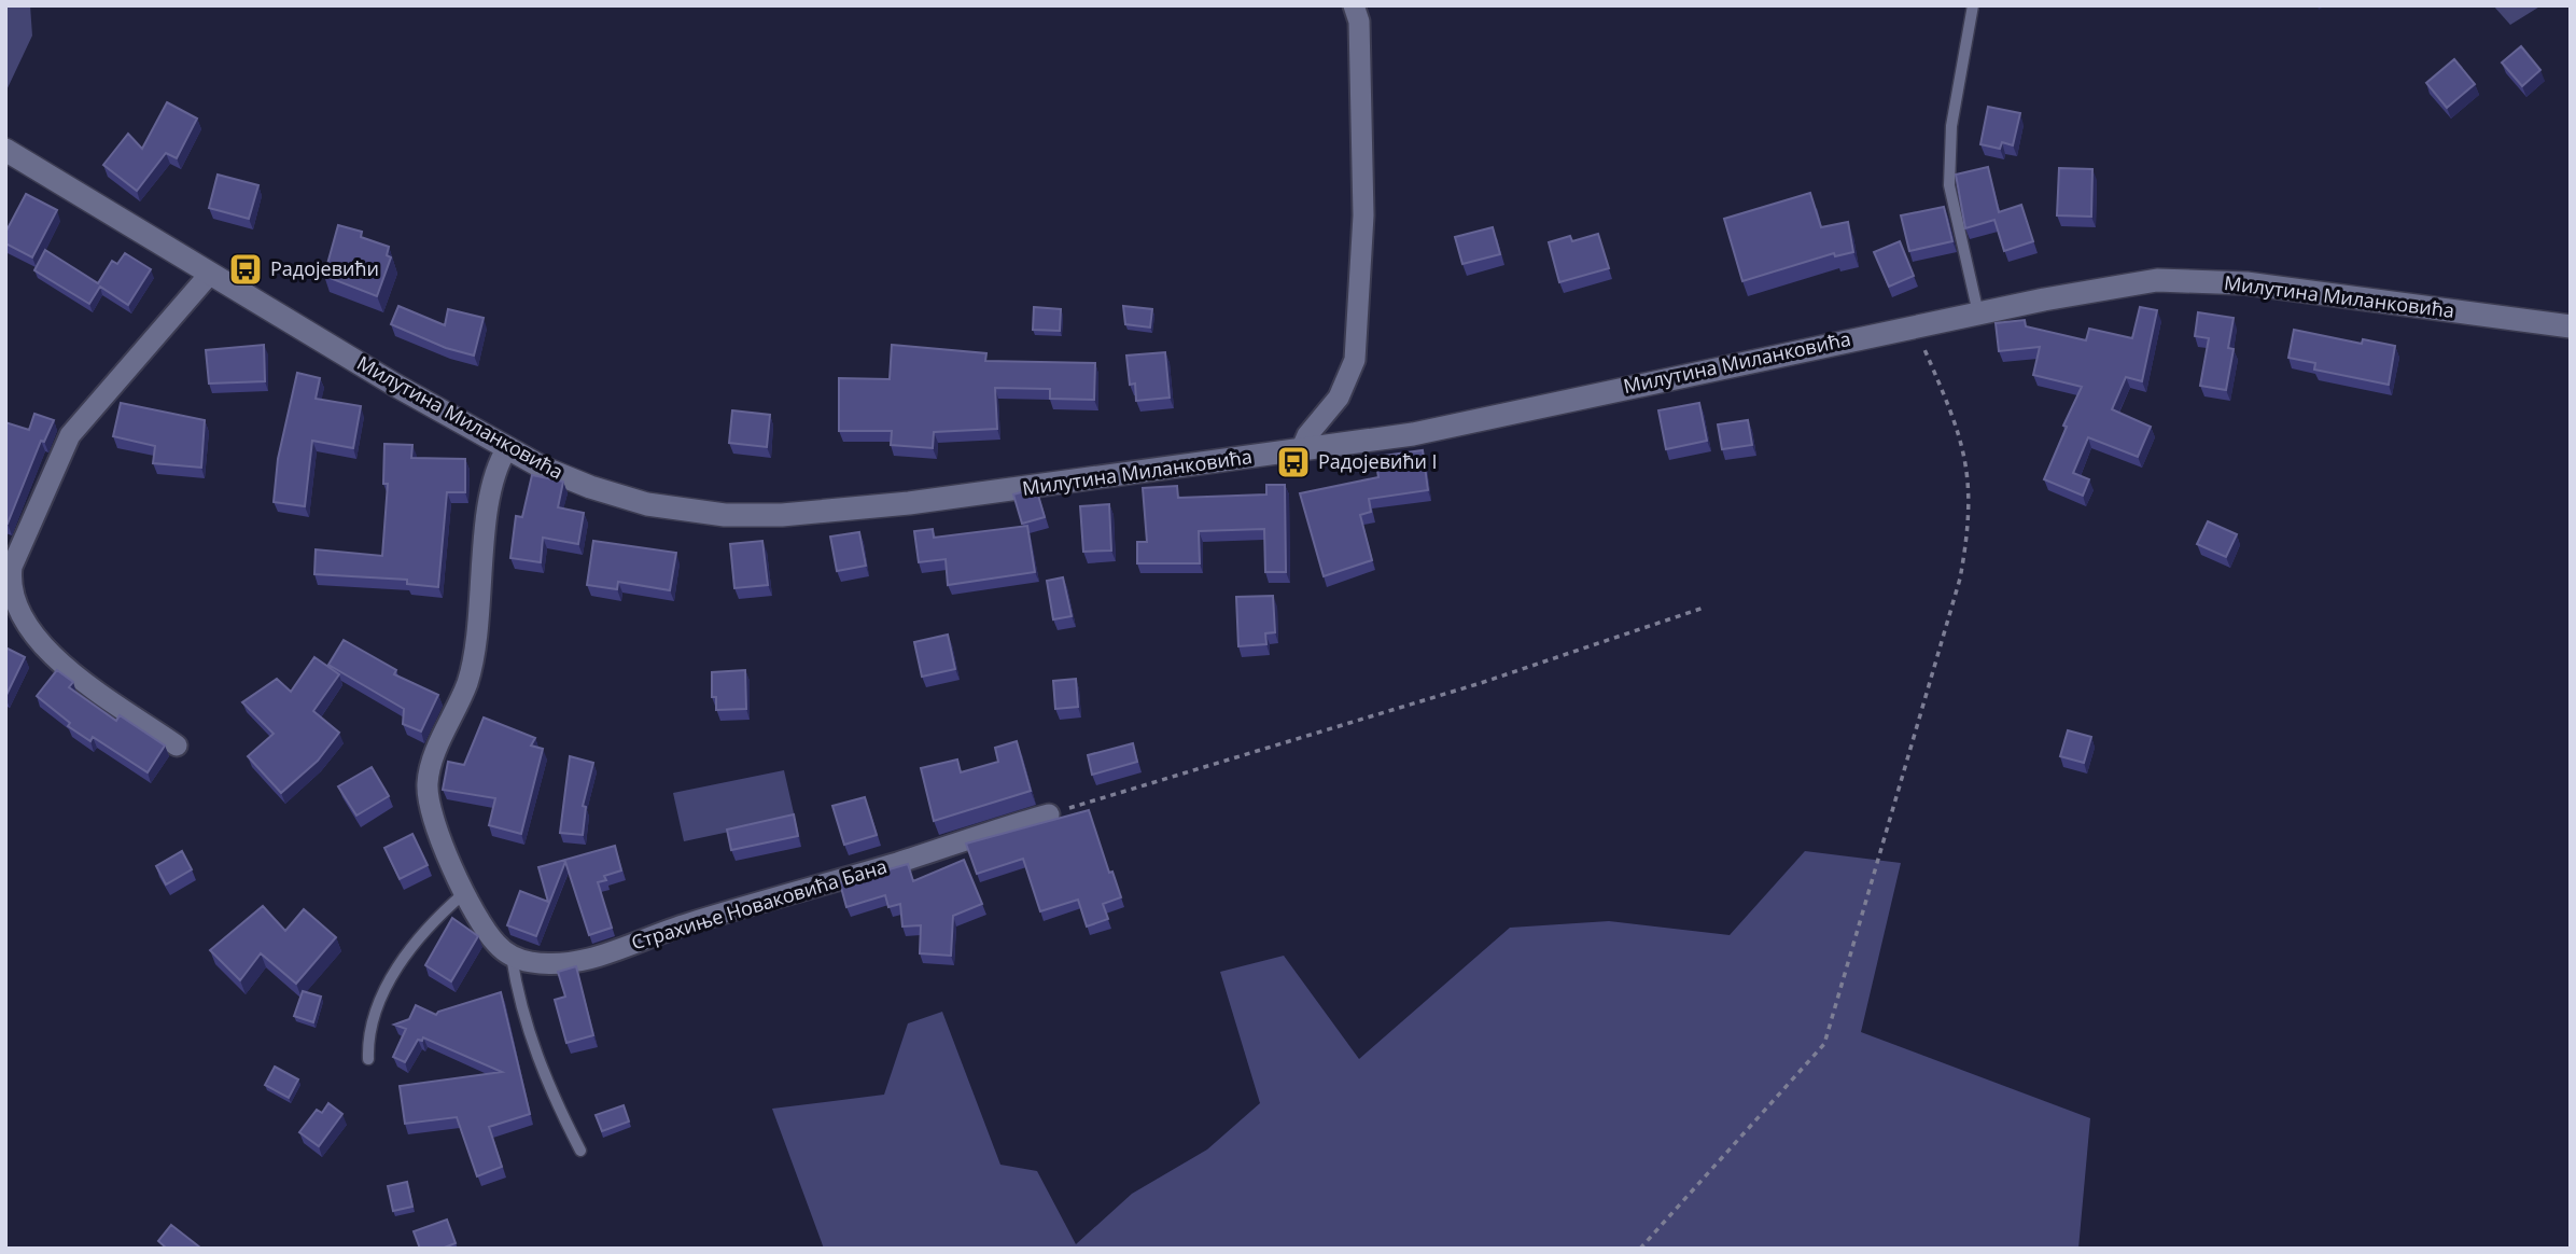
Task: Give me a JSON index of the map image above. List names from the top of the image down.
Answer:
{
  "streets": {
    "main road": ["Милутина Миланковића"],
    "street": ["Страхиње Новаковића Бана"]
  },
  "places": {
    "bus stop": ["Радојевићи", "Радојевићи I"]
  }
}
